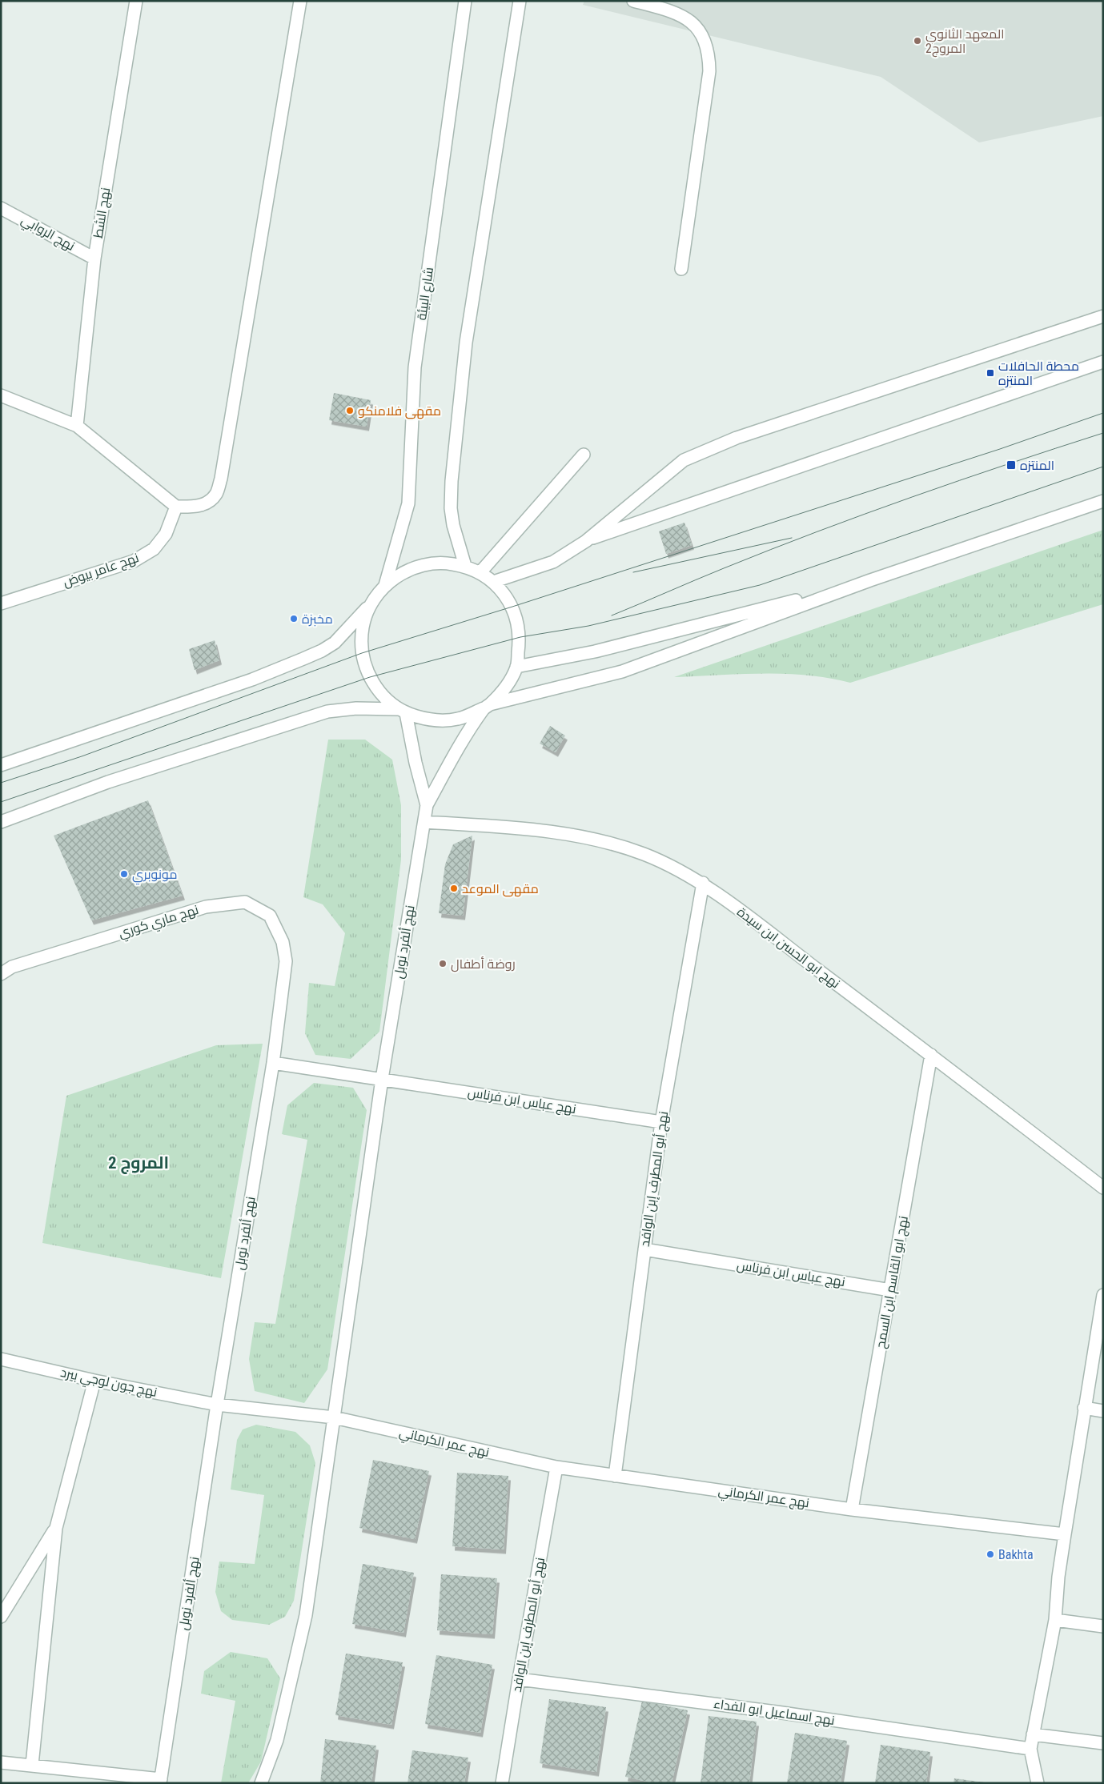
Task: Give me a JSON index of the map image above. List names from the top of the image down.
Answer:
{
  "streets": {
    "street": [
      "نهج الشط",
      "نهج الروابي",
      "شارع البيئة",
      "نهج عامر بيوض",
      "نهج ماري كوري",
      "نهج ألفرد نوبل",
      "نهج ابو الحسن ابن سيدة",
      "نهج عباس ابن فرناس",
      "نهج أبو المطرف إبن الوافد",
      "نهج ابو القاسم ابن السمح",
      "نهج جون لوجي بيرد",
      "نهج عمر الكرماني",
      "نهج اسماعيل ابو الفداء"
    ]
  },
  "crossings": [
    ["نهج الشط", "نهج الروابي"],
    ["نهج ماري كوري", "نهج ألفرد نوبل"],
    ["نهج ألفرد نوبل", "نهج ابو الحسن ابن سيدة"],
    ["نهج ألفرد نوبل", "نهج عباس ابن فرناس"],
    ["نهج ألفرد نوبل", "نهج جون لوجي بيرد"],
    ["نهج ألفرد نوبل", "نهج عمر الكرماني"],
    ["نهج ابو الحسن ابن سيدة", "نهج أبو المطرف إبن الوافد"],
    ["نهج ابو الحسن ابن سيدة", "نهج ابو القاسم ابن السمح"],
    ["نهج عباس ابن فرناس", "نهج أبو المطرف إبن الوافد"],
    ["نهج عباس ابن فرناس", "نهج ابو القاسم ابن السمح"],
    ["نهج أبو المطرف إبن الوافد", "نهج عمر الكرماني"],
    ["نهج أبو المطرف إبن الوافد", "نهج اسماعيل ابو الفداء"],
    ["نهج ابو القاسم ابن السمح", "نهج عمر الكرماني"]
  ],
  "districts": ["المروج 2"],
  "places": {
    "other": [
      "المعهد الثانوي المروج2",
      "مقهى فلامنكو",
      "مخبزة",
      "مونوبري",
      "مقهى الموعد",
      "روضة أطفال",
      "Bakhta"
    ],
    "transit": ["محطة الحافلات المنتزه", "المنتزه"]
  }
}
